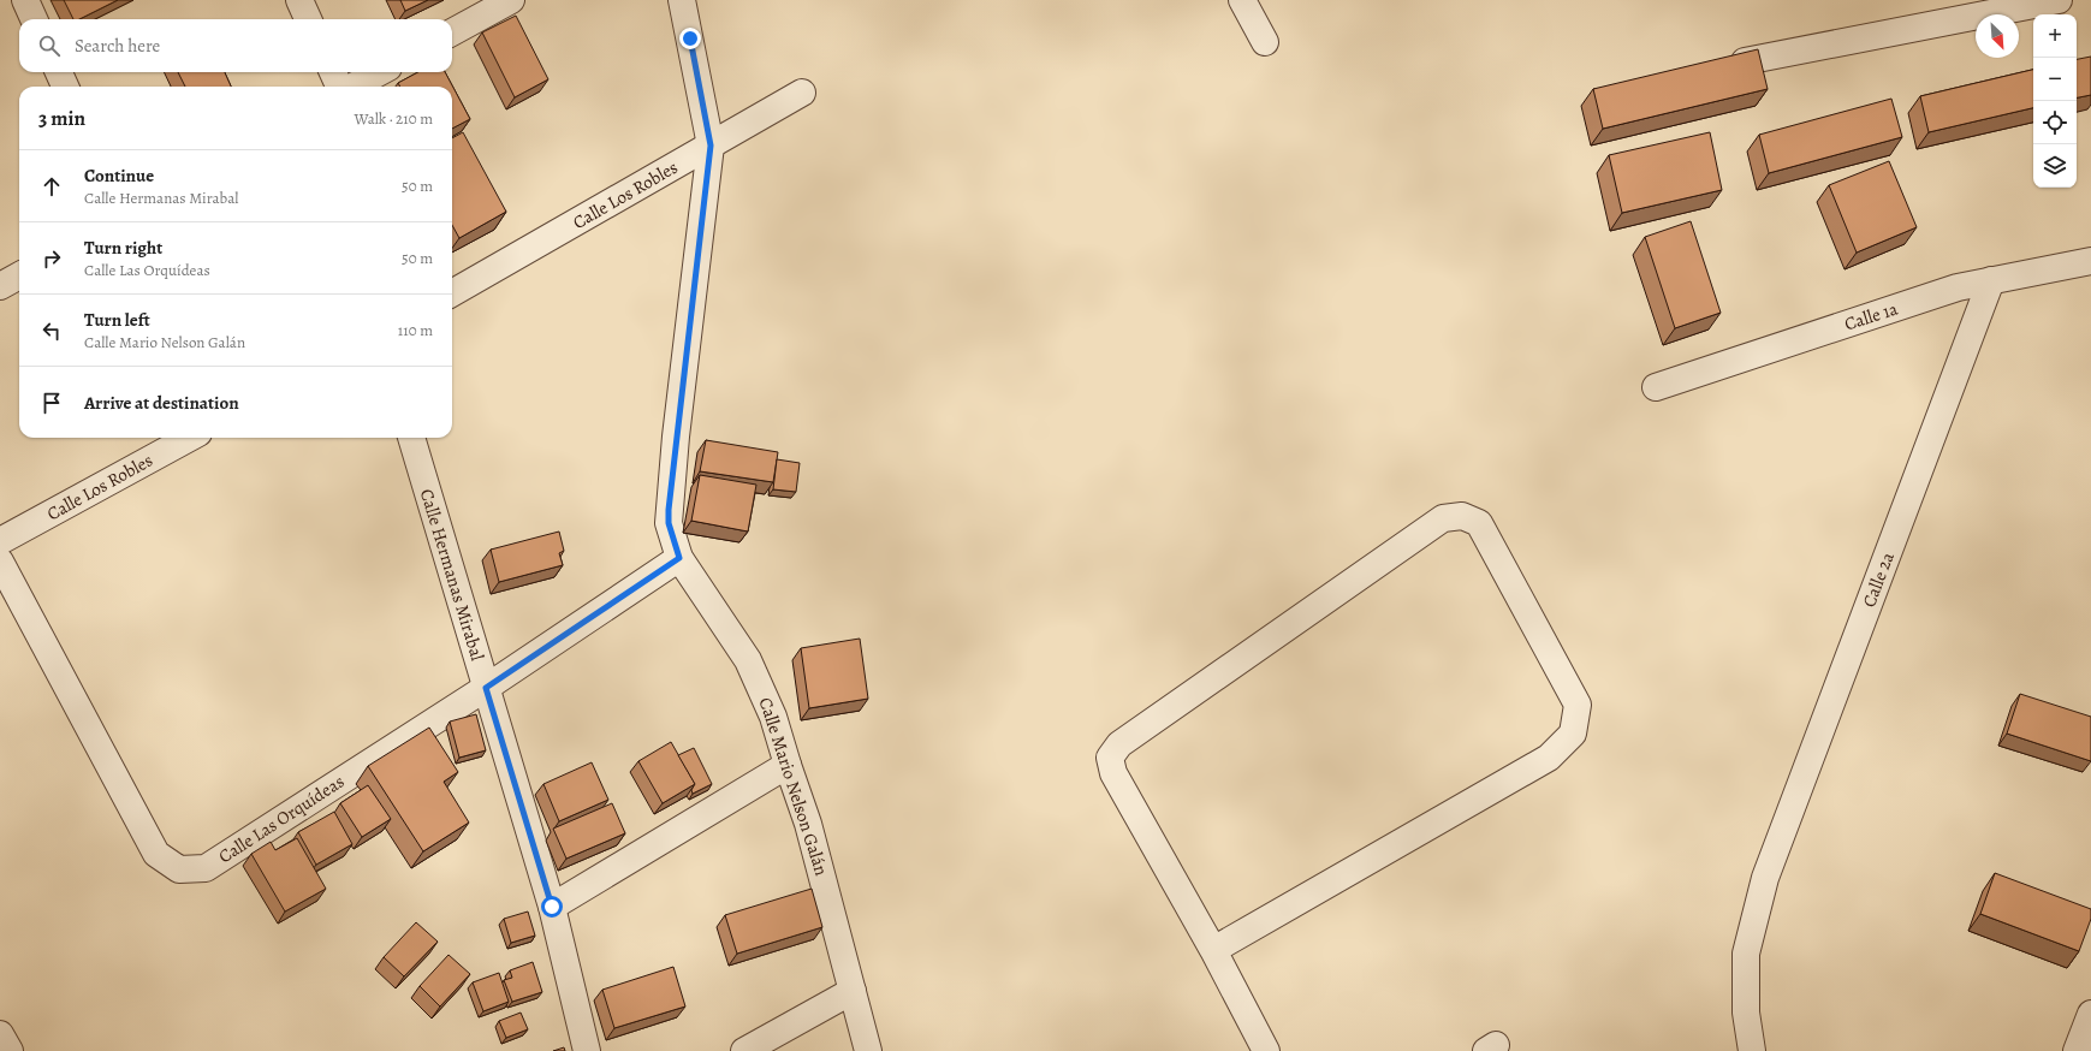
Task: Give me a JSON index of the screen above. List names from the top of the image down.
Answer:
{
  "streets": {
    "street": [
      "Calle Los Robles",
      "Calle 1a",
      "Calle Hermanas Mirabal",
      "Calle 2a",
      "Calle Mario Nelson Galán",
      "Calle Las Orquídeas"
    ]
  },
  "crossings": [
    ["Calle Los Robles", "Calle Mario Nelson Galán"],
    ["Calle 1a", "Calle 2a"],
    ["Calle Hermanas Mirabal", "Calle Las Orquídeas"],
    ["Calle Mario Nelson Galán", "Calle Las Orquídeas"]
  ],
  "north": "bottom right",
  "page": {
    "map_buttons": ["+", "−"],
    "search": "Search here",
    "heading": ["3 min", "Walk · 210 m"],
    "list": [
      ["Continue", "Calle Hermanas Mirabal", "50 m"],
      ["Turn right", "Calle Las Orquídeas", "50 m"],
      ["Turn left", "Calle Mario Nelson Galán", "110 m"],
      "Arrive at destination"
    ]
  }
}
